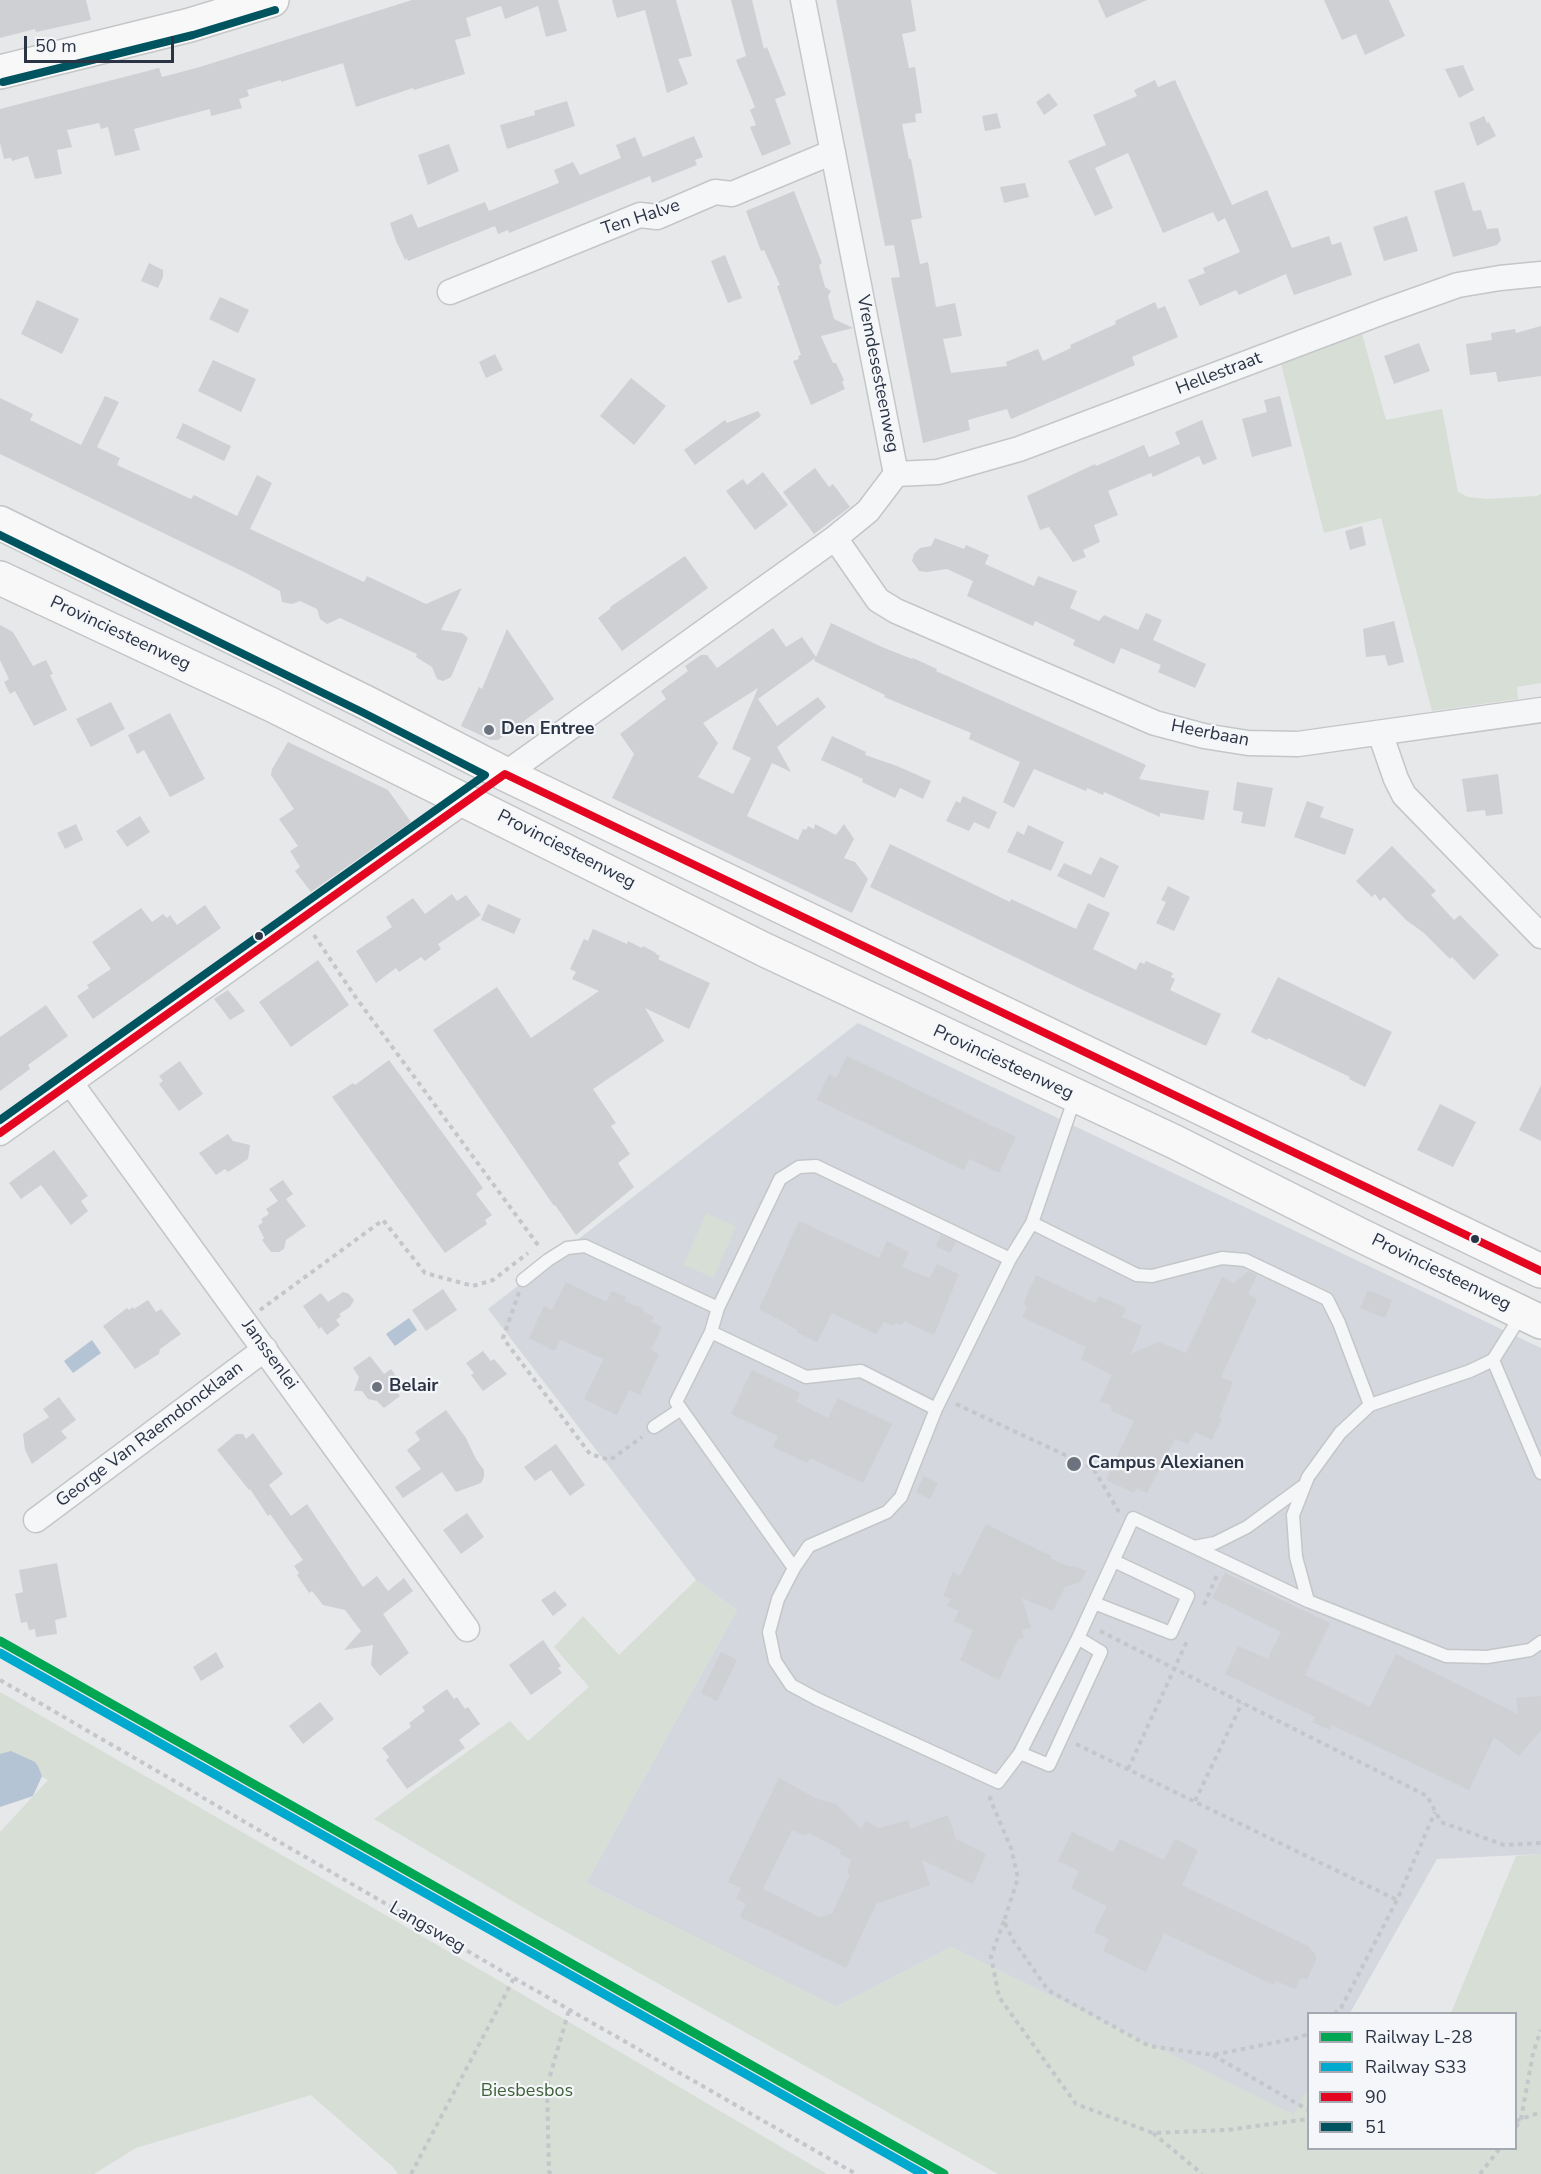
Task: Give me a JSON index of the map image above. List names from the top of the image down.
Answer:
{
  "streets": {
    "main road": ["Provinciesteenweg"],
    "street": [
      "Ten Halve",
      "Vremdesesteenweg",
      "Hellestraat",
      "Heerbaan",
      "Janssenlei",
      "George Van Raemdoncklaan"
    ],
    "path": ["Langsweg"]
  },
  "crossings": [
    ["Ten Halve", "Vremdesesteenweg"],
    ["Vremdesesteenweg", "Hellestraat"],
    ["Vremdesesteenweg", "Provinciesteenweg"],
    ["Vremdesesteenweg", "Heerbaan"],
    ["Janssenlei", "George Van Raemdoncklaan"]
  ],
  "parks": ["Biesbesbos"],
  "places": ["Den Entree", "Belair", "Campus Alexianen"],
  "lines": [
    "transit line 51",
    "transit line 90",
    "rail line L-28",
    "rail line S33"
  ],
  "legend": [
    "Railway L-28",
    "Railway S33",
    "90",
    "51"
  ],
  "scale_bar": "50 m"
}
